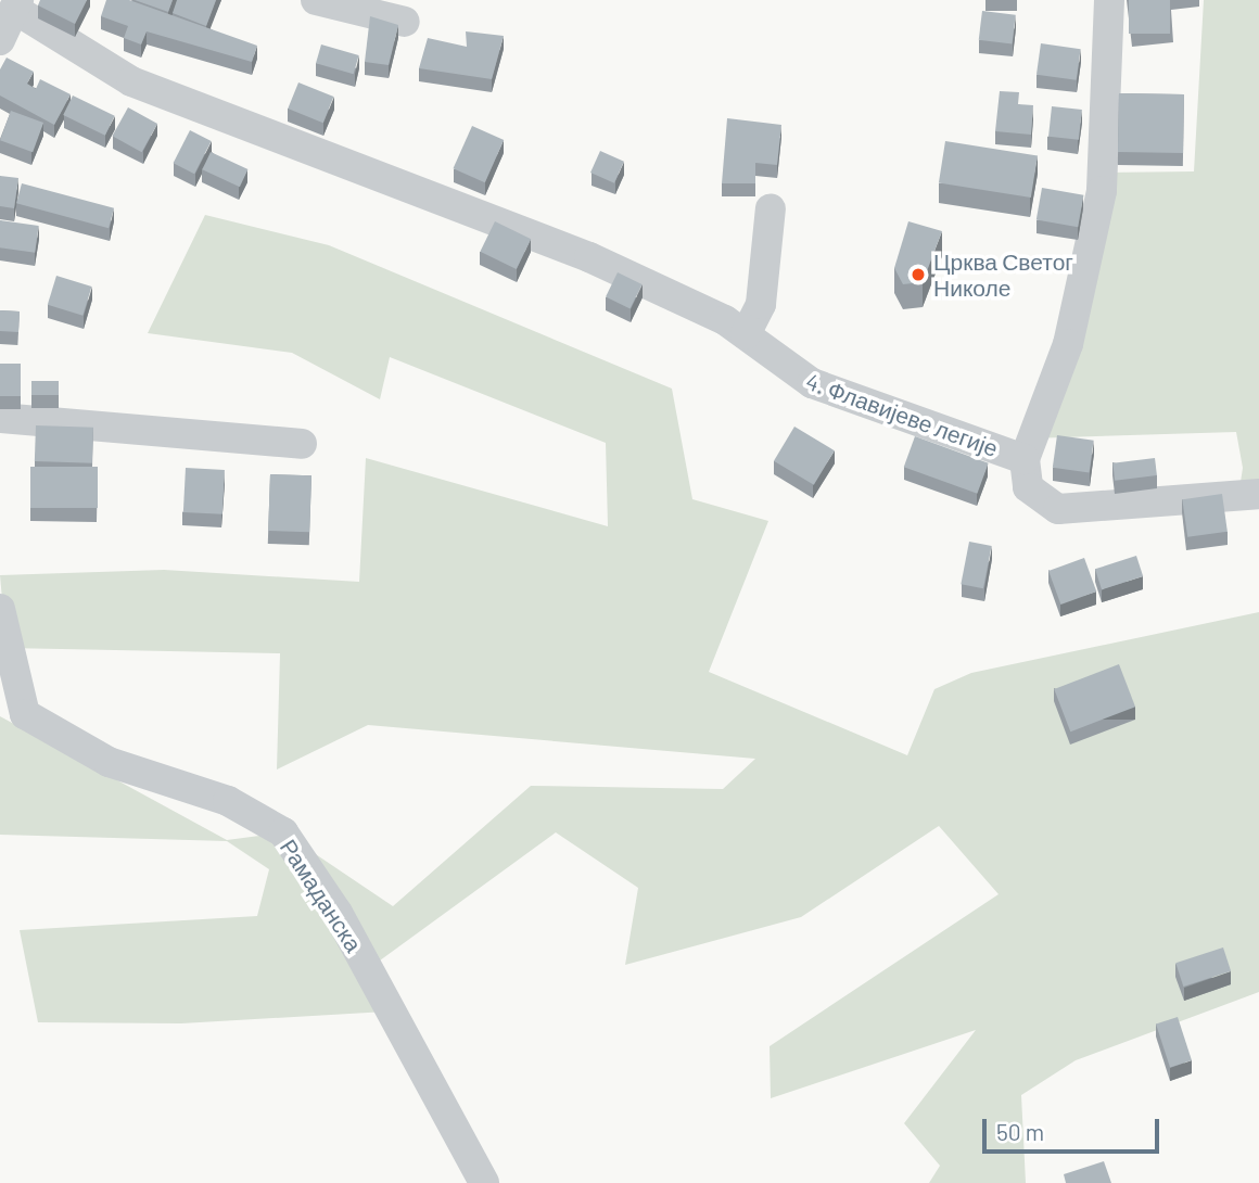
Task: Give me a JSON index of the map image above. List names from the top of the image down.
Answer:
{
  "streets": {
    "street": ["4. Флавијеве легије", "Рамаданска"]
  },
  "places": ["Црква Светог Николе"],
  "scale_bar": "50 m"
}
